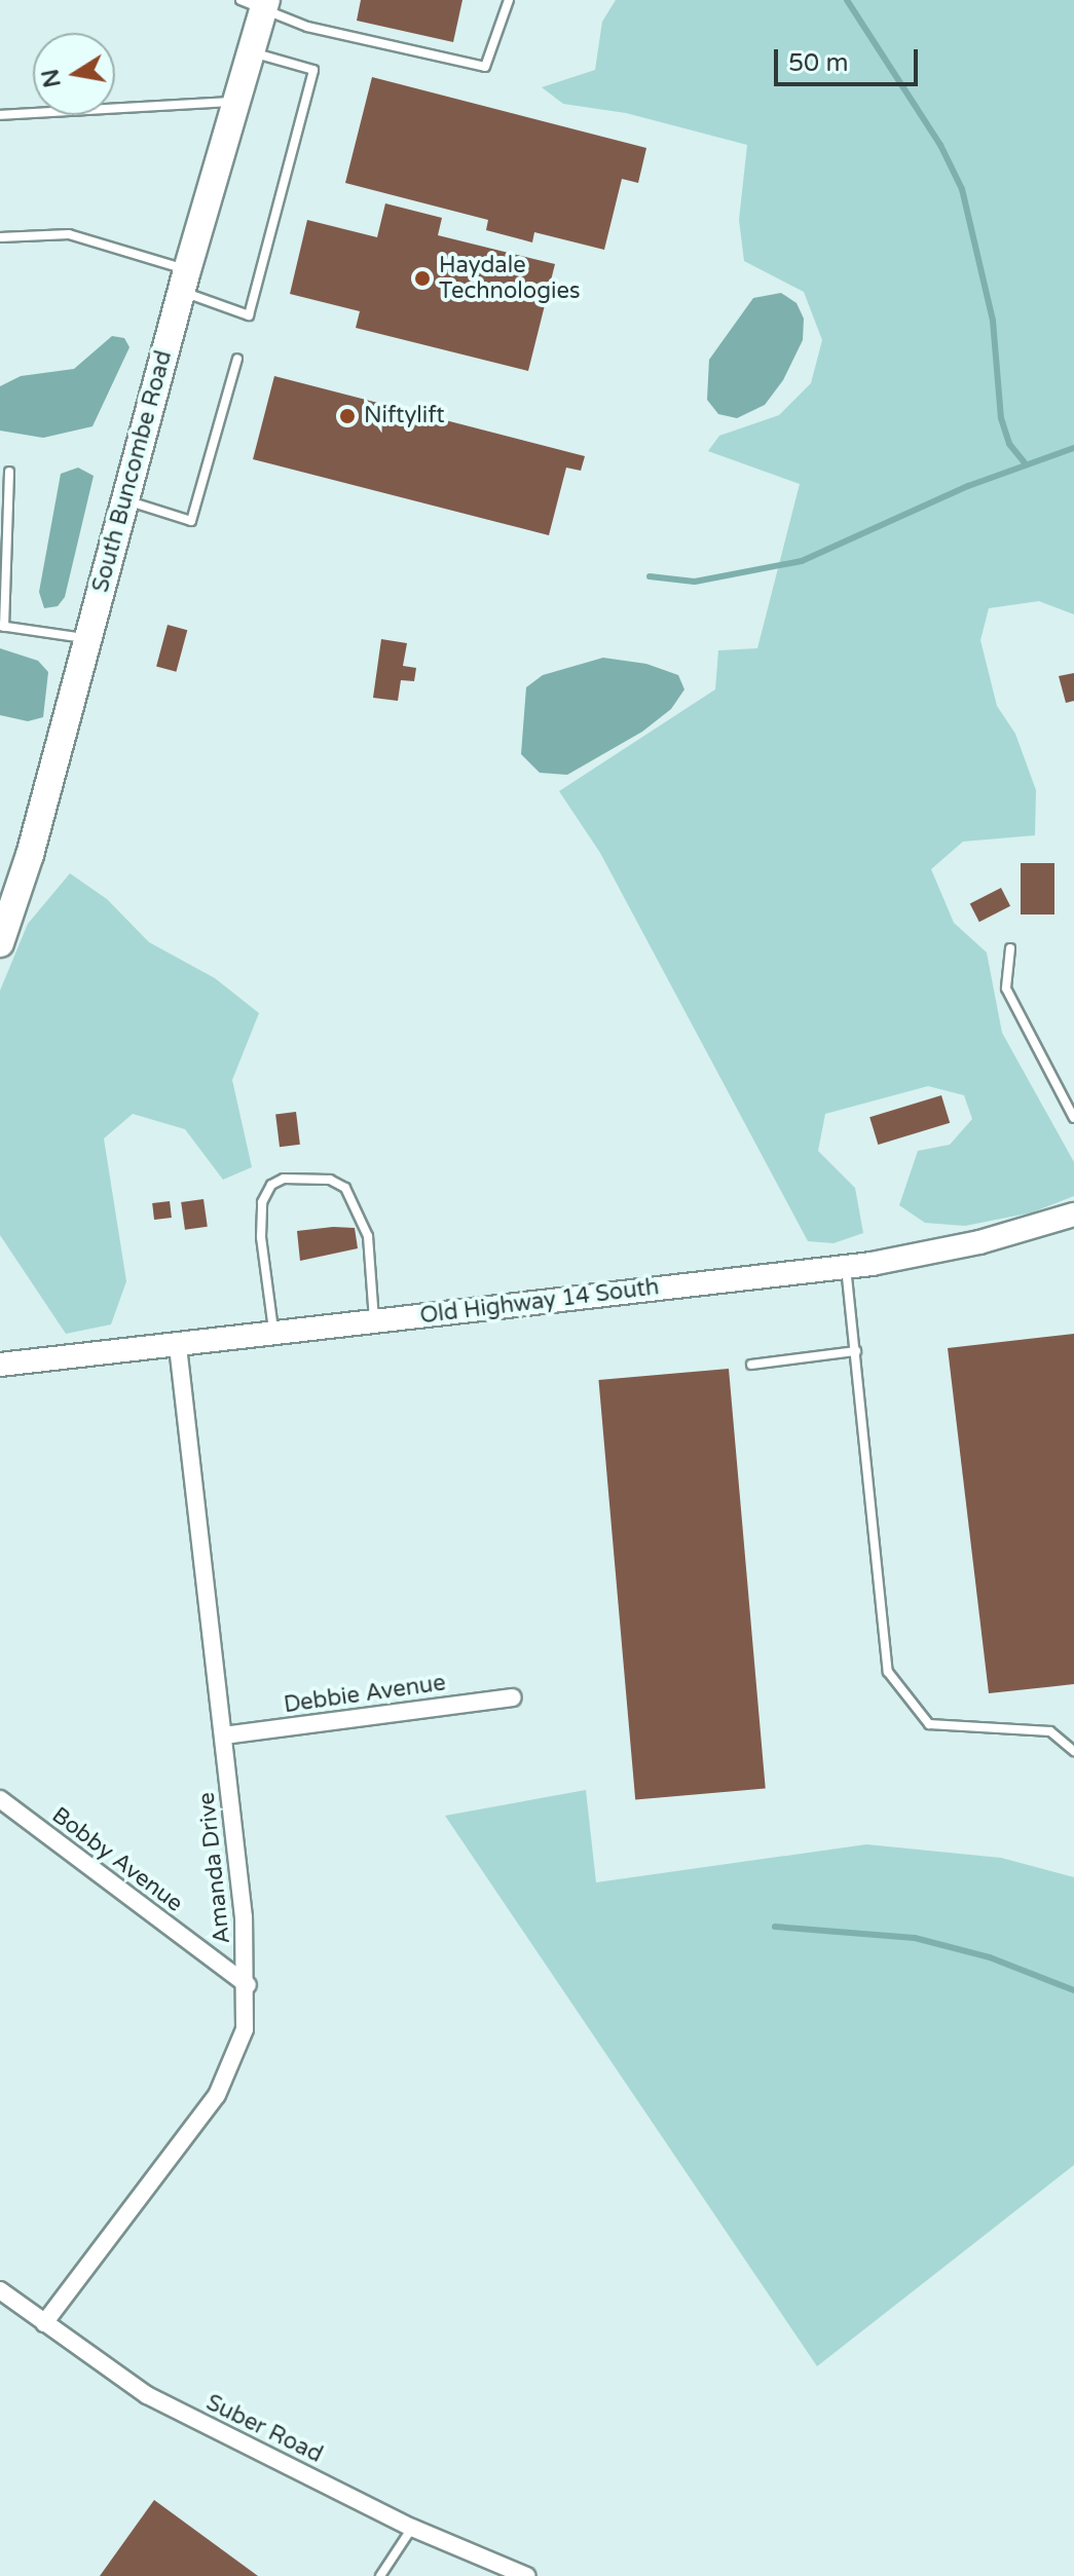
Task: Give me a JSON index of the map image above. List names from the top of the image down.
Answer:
{
  "streets": {
    "main road": ["South Buncombe Road"],
    "street": [
      "Old Highway 14 South",
      "Debbie Avenue",
      "Bobby Avenue",
      "Amanda Drive",
      "Suber Road"
    ]
  },
  "crossings": [
    ["Old Highway 14 South", "Amanda Drive"],
    ["Debbie Avenue", "Amanda Drive"],
    ["Bobby Avenue", "Amanda Drive"],
    ["Amanda Drive", "Suber Road"]
  ],
  "places": ["Haydale Technologies", "Niftylift"],
  "scale_bar": "50 m",
  "north": "left"
}
